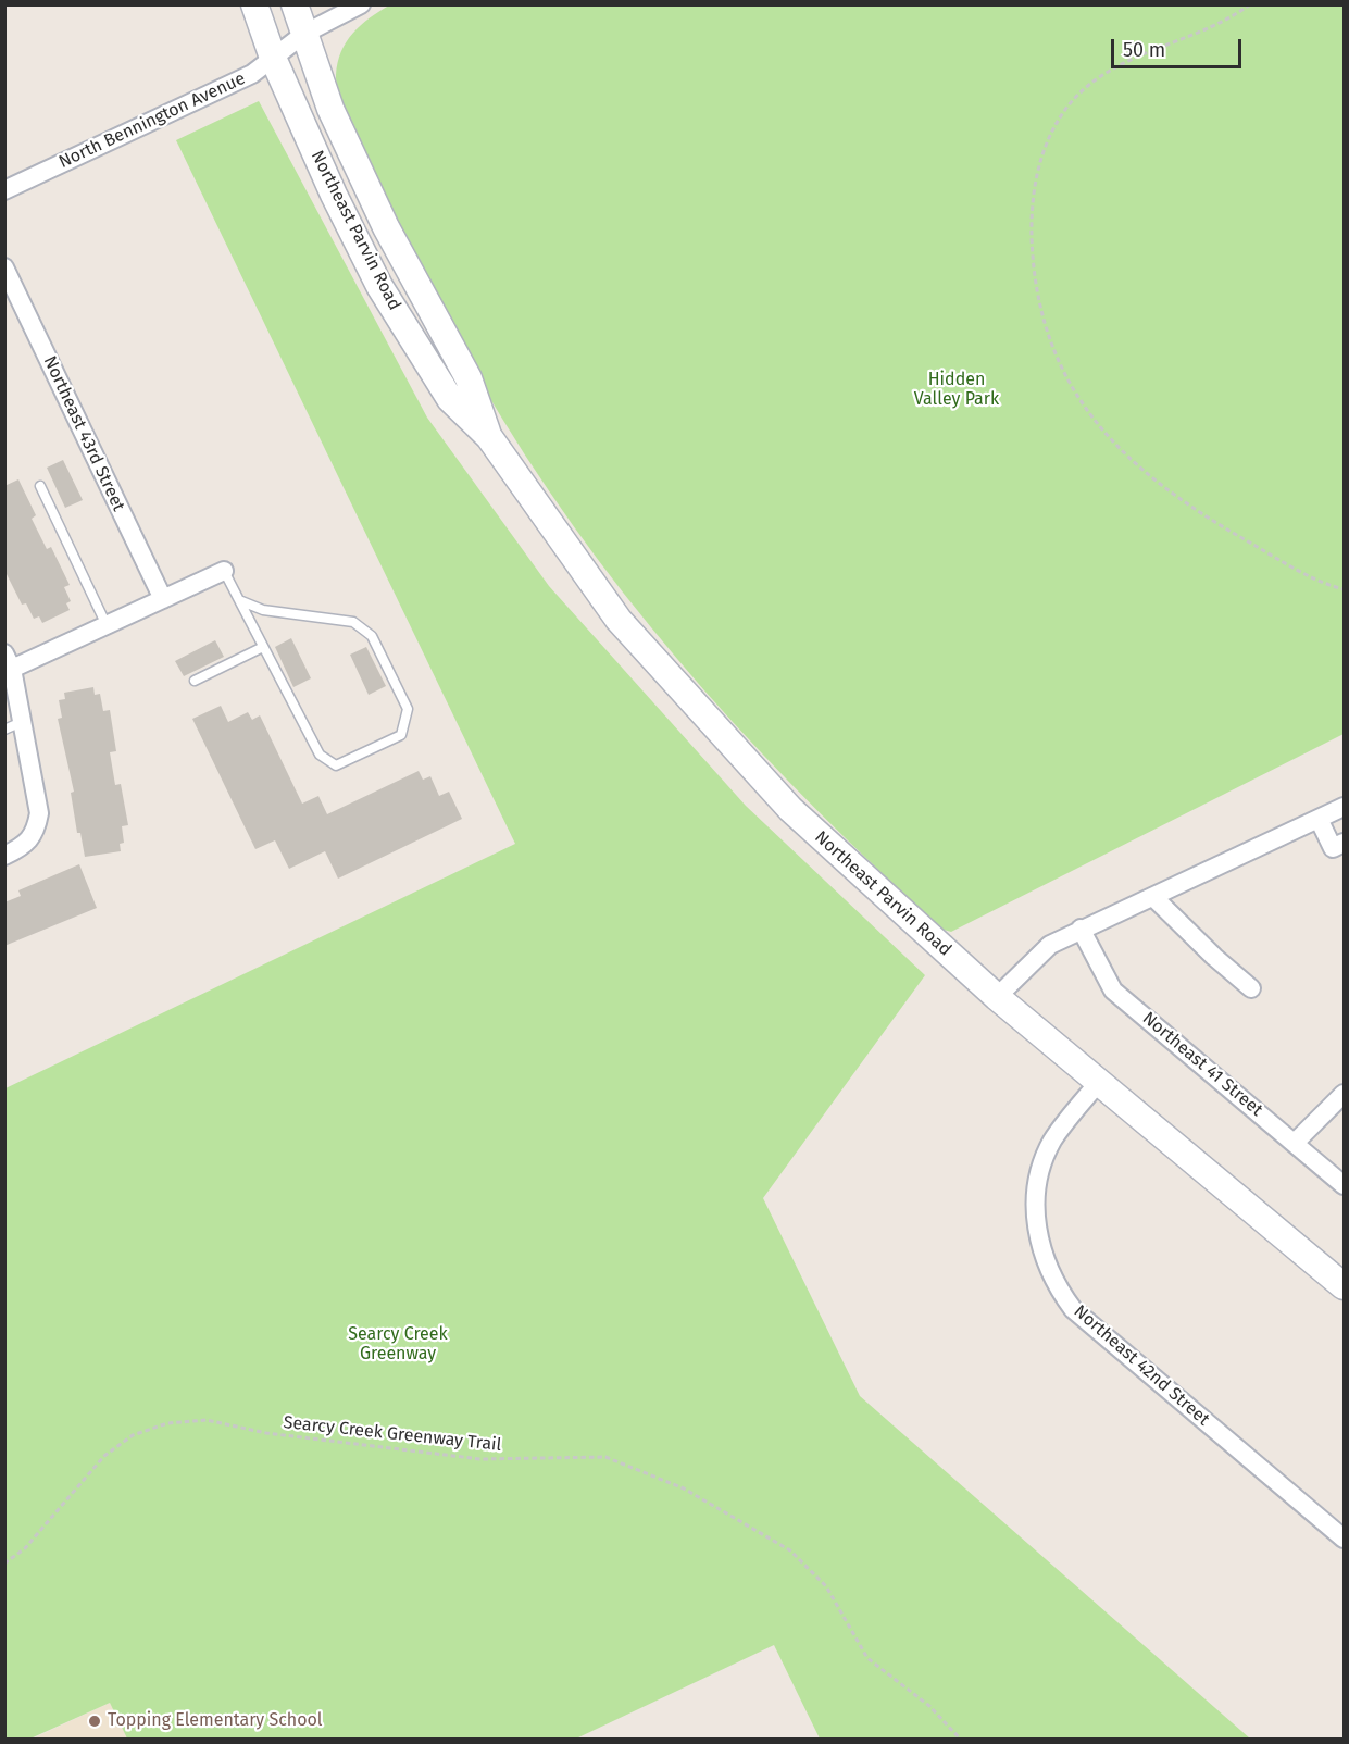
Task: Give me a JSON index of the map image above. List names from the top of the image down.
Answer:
{
  "streets": {
    "main road": ["Northeast Parvin Road"],
    "street": [
      "North Bennington Avenue",
      "Northeast 43rd Street",
      "Northeast 41 Street",
      "Northeast 42nd Street"
    ],
    "path": ["Searcy Creek Greenway Trail"]
  },
  "crossings": [
    ["North Bennington Avenue", "Northeast Parvin Road"],
    ["Northeast Parvin Road", "Northeast 42nd Street"]
  ],
  "parks": ["Hidden Valley Park", "Searcy Creek Greenway"],
  "places": ["Topping Elementary School"],
  "scale_bar": "50 m"
}
